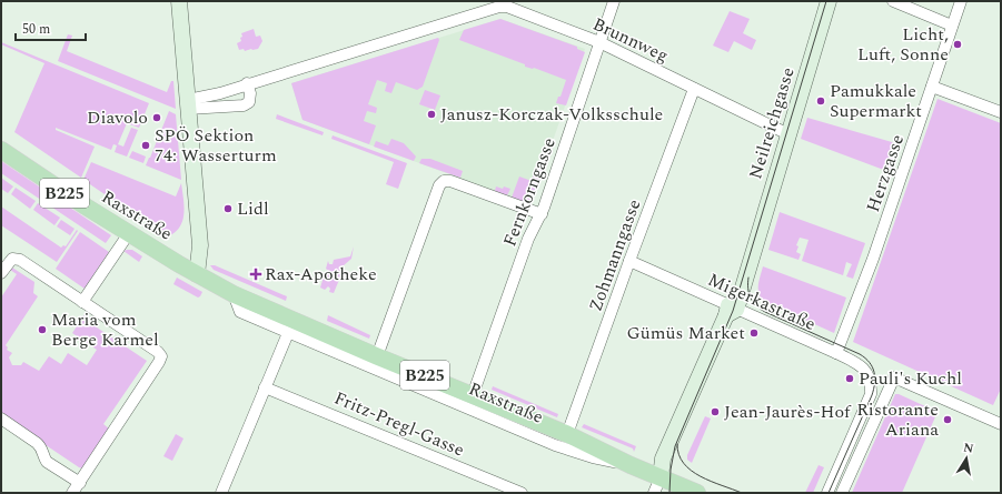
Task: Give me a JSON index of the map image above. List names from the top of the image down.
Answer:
{
  "streets": {
    "main road": ["B225", "Raxstraße"],
    "street": [
      "Brunnweg",
      "Neilreichgasse",
      "Herzgasse",
      "Fernkorngasse",
      "Zohmanngasse",
      "Migerkastraße",
      "Fritz-Pregl-Gasse"
    ]
  },
  "crossings": [
    ["Brunnweg", "Neilreichgasse"],
    ["Brunnweg", "Fernkorngasse"],
    ["Brunnweg", "Zohmanngasse"],
    ["Neilreichgasse", "Raxstraße"],
    ["Neilreichgasse", "Migerkastraße"],
    ["Herzgasse", "Migerkastraße"],
    ["Fernkorngasse", "Raxstraße"],
    ["Raxstraße", "Zohmanngasse"],
    ["Zohmanngasse", "Migerkastraße"]
  ],
  "places": {
    "other": [
      "Licht, Luft, Sonne",
      "Pamukkale Supermarkt",
      "Janusz-Korczak-Volksschule",
      "Diavolo",
      "SPÖ Sektion 74: Wasserturm",
      "Lidl",
      "Maria vom Berge Karmel",
      "Gümüs Market",
      "Pauli's Kuchl",
      "Jean-Jaurès-Hof",
      "Ristorante Ariana"
    ],
    "health": ["Rax-Apotheke"]
  },
  "scale_bar": "50 m",
  "north": "top"
}
